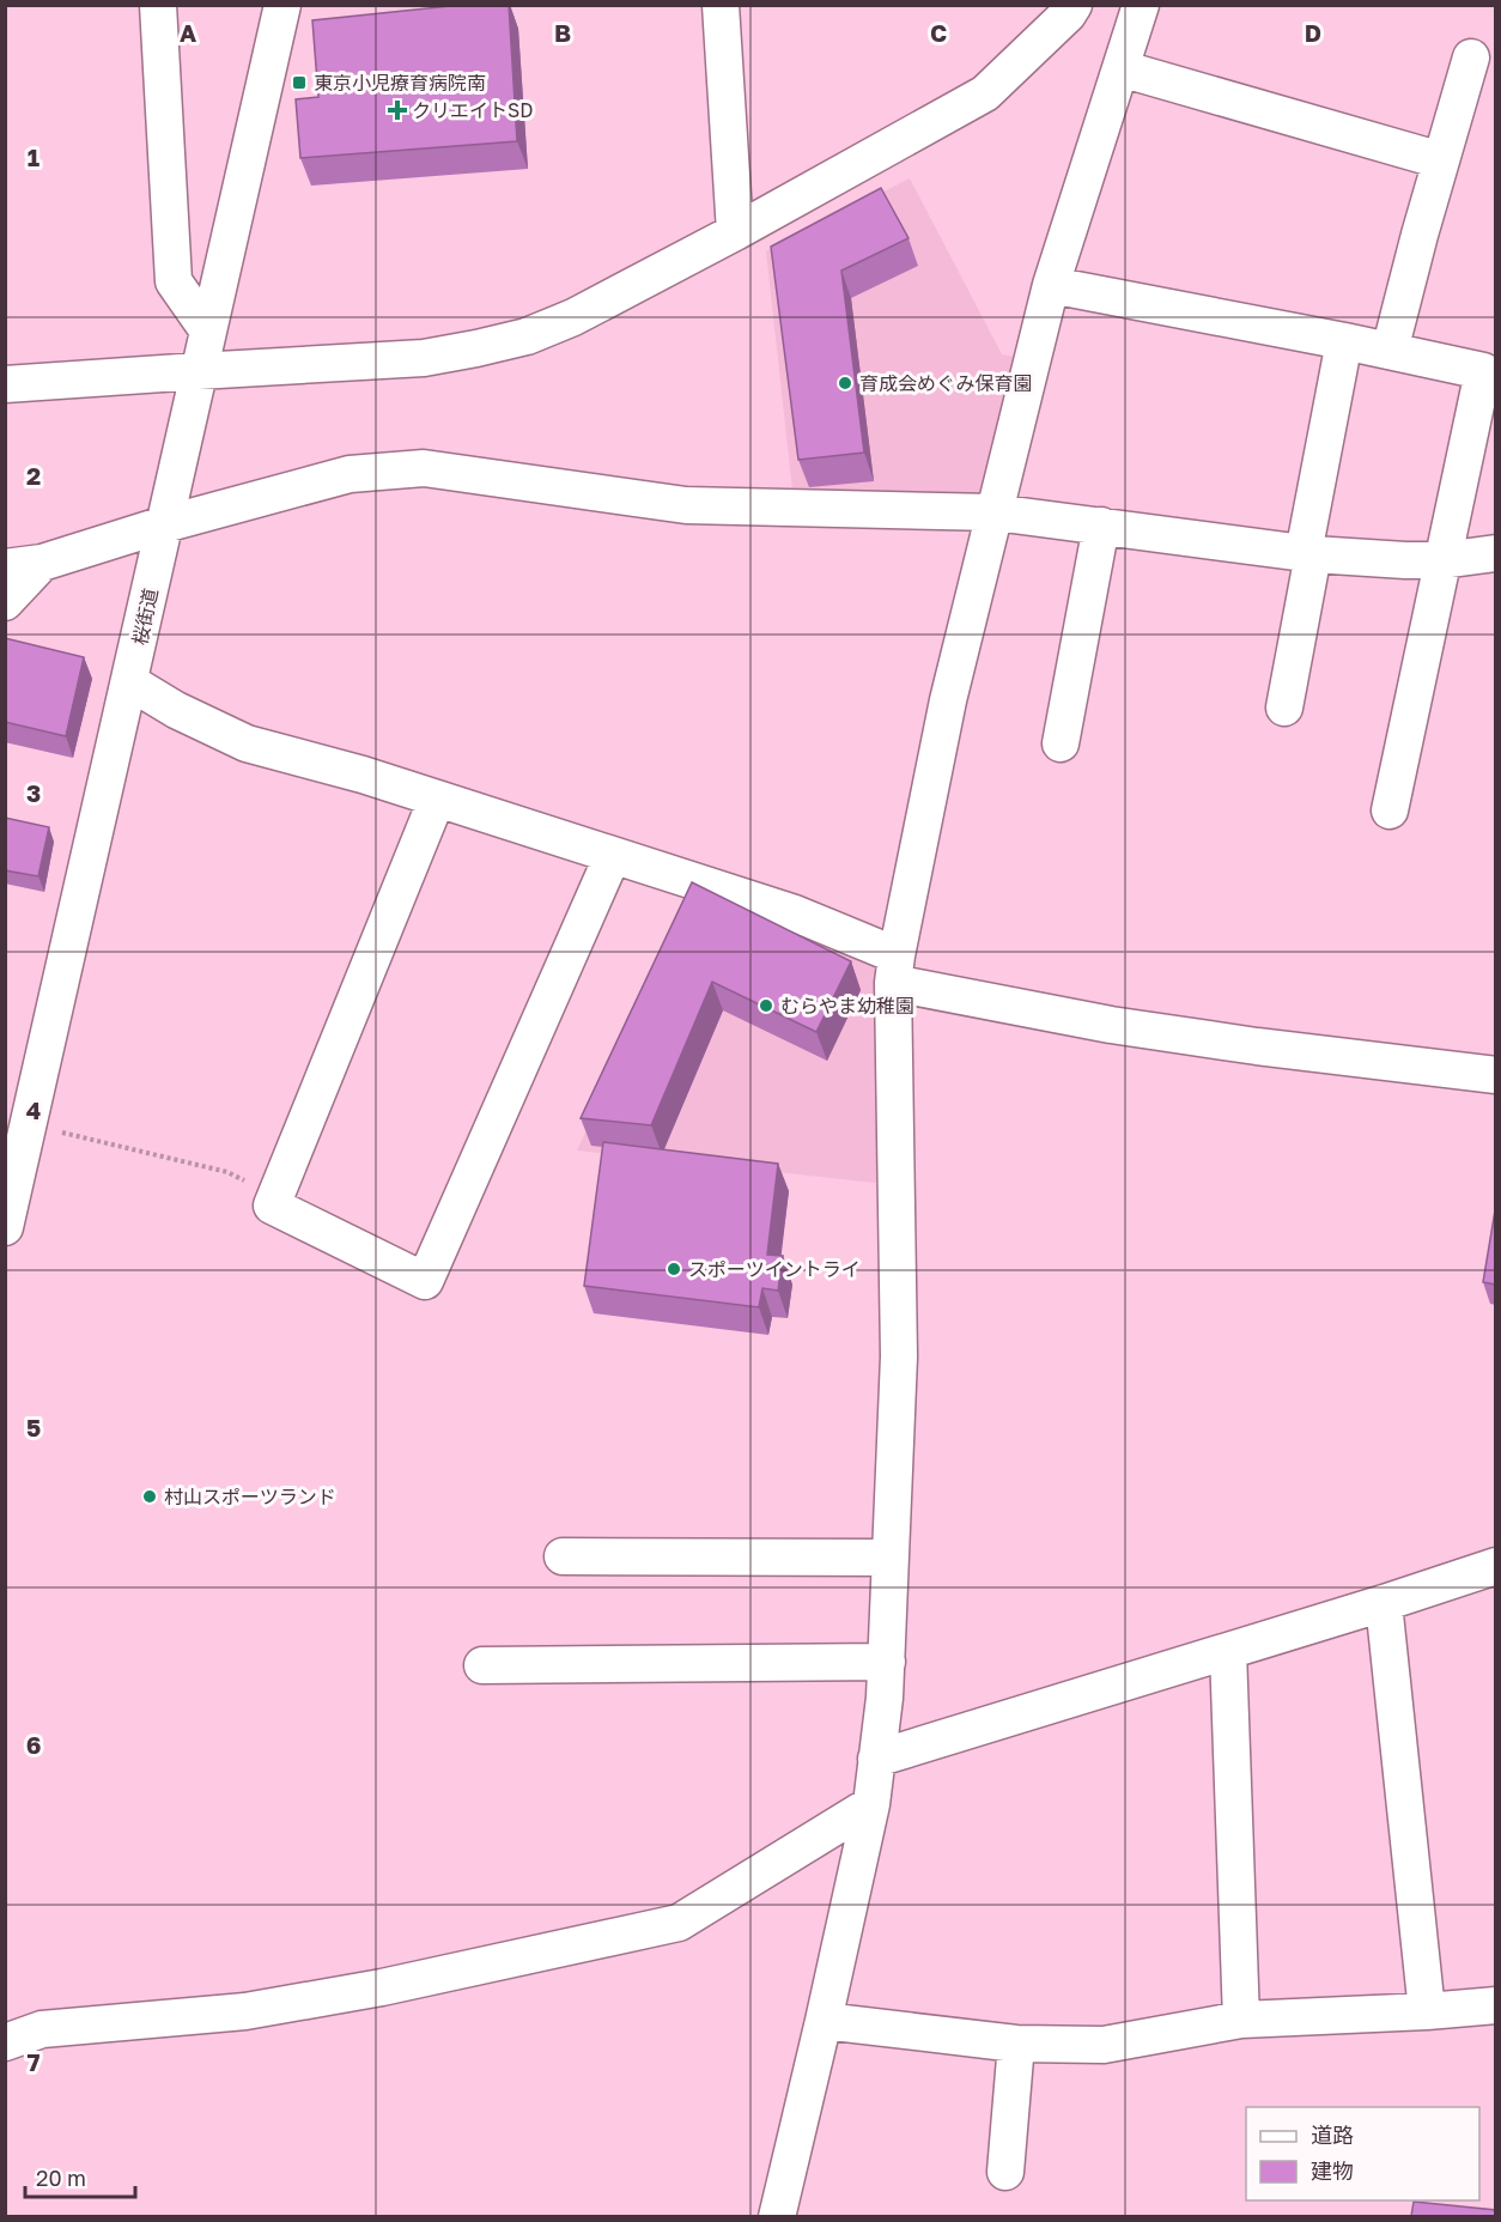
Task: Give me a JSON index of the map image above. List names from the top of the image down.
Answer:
{
  "streets": {
    "street": ["桜街道"]
  },
  "places": {
    "transit": ["東京小児療育病院南"],
    "health": ["クリエイトSD"],
    "other": [
      "育成会めぐみ保育園",
      "むらやま幼稚園",
      "スポーツイントライ",
      "村山スポーツランド"
    ]
  },
  "legend": ["道路", "建物"],
  "scale_bar": "20 m",
  "grid": {
    "columns": [
      "A",
      "B",
      "C",
      "D"
    ],
    "rows": [
      "1",
      "2",
      "3",
      "4",
      "5",
      "6",
      "7"
    ]
  }
}
